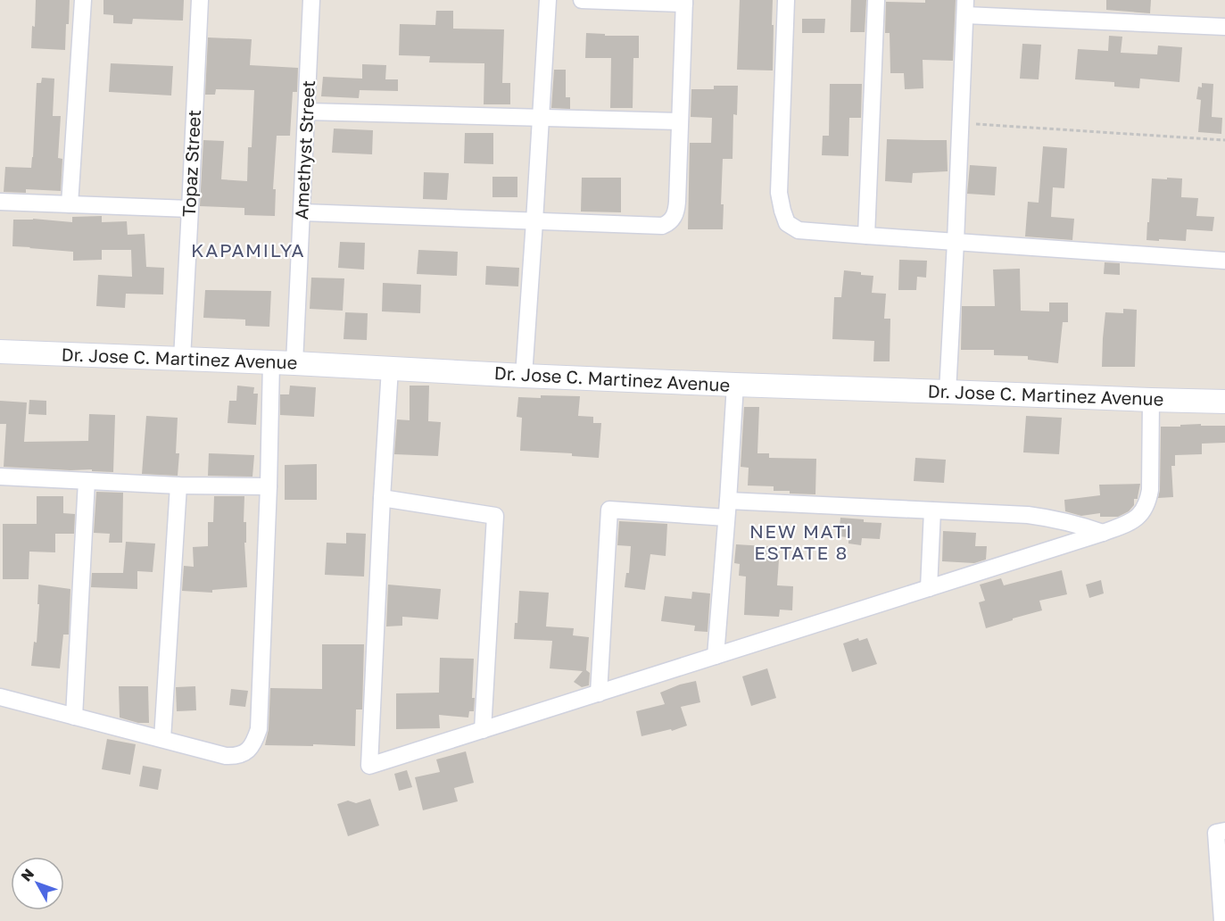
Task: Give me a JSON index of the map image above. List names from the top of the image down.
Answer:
{
  "streets": {
    "street": ["Amethyst Street", "Topaz Street", "Dr. Jose C. Martinez Avenue"]
  },
  "crossings": [
    ["Amethyst Street", "Dr. Jose C. Martinez Avenue"],
    ["Topaz Street", "Dr. Jose C. Martinez Avenue"]
  ],
  "districts": ["KAPAMILYA", "NEW MATI ESTATE 8"],
  "north": "top left"
}
